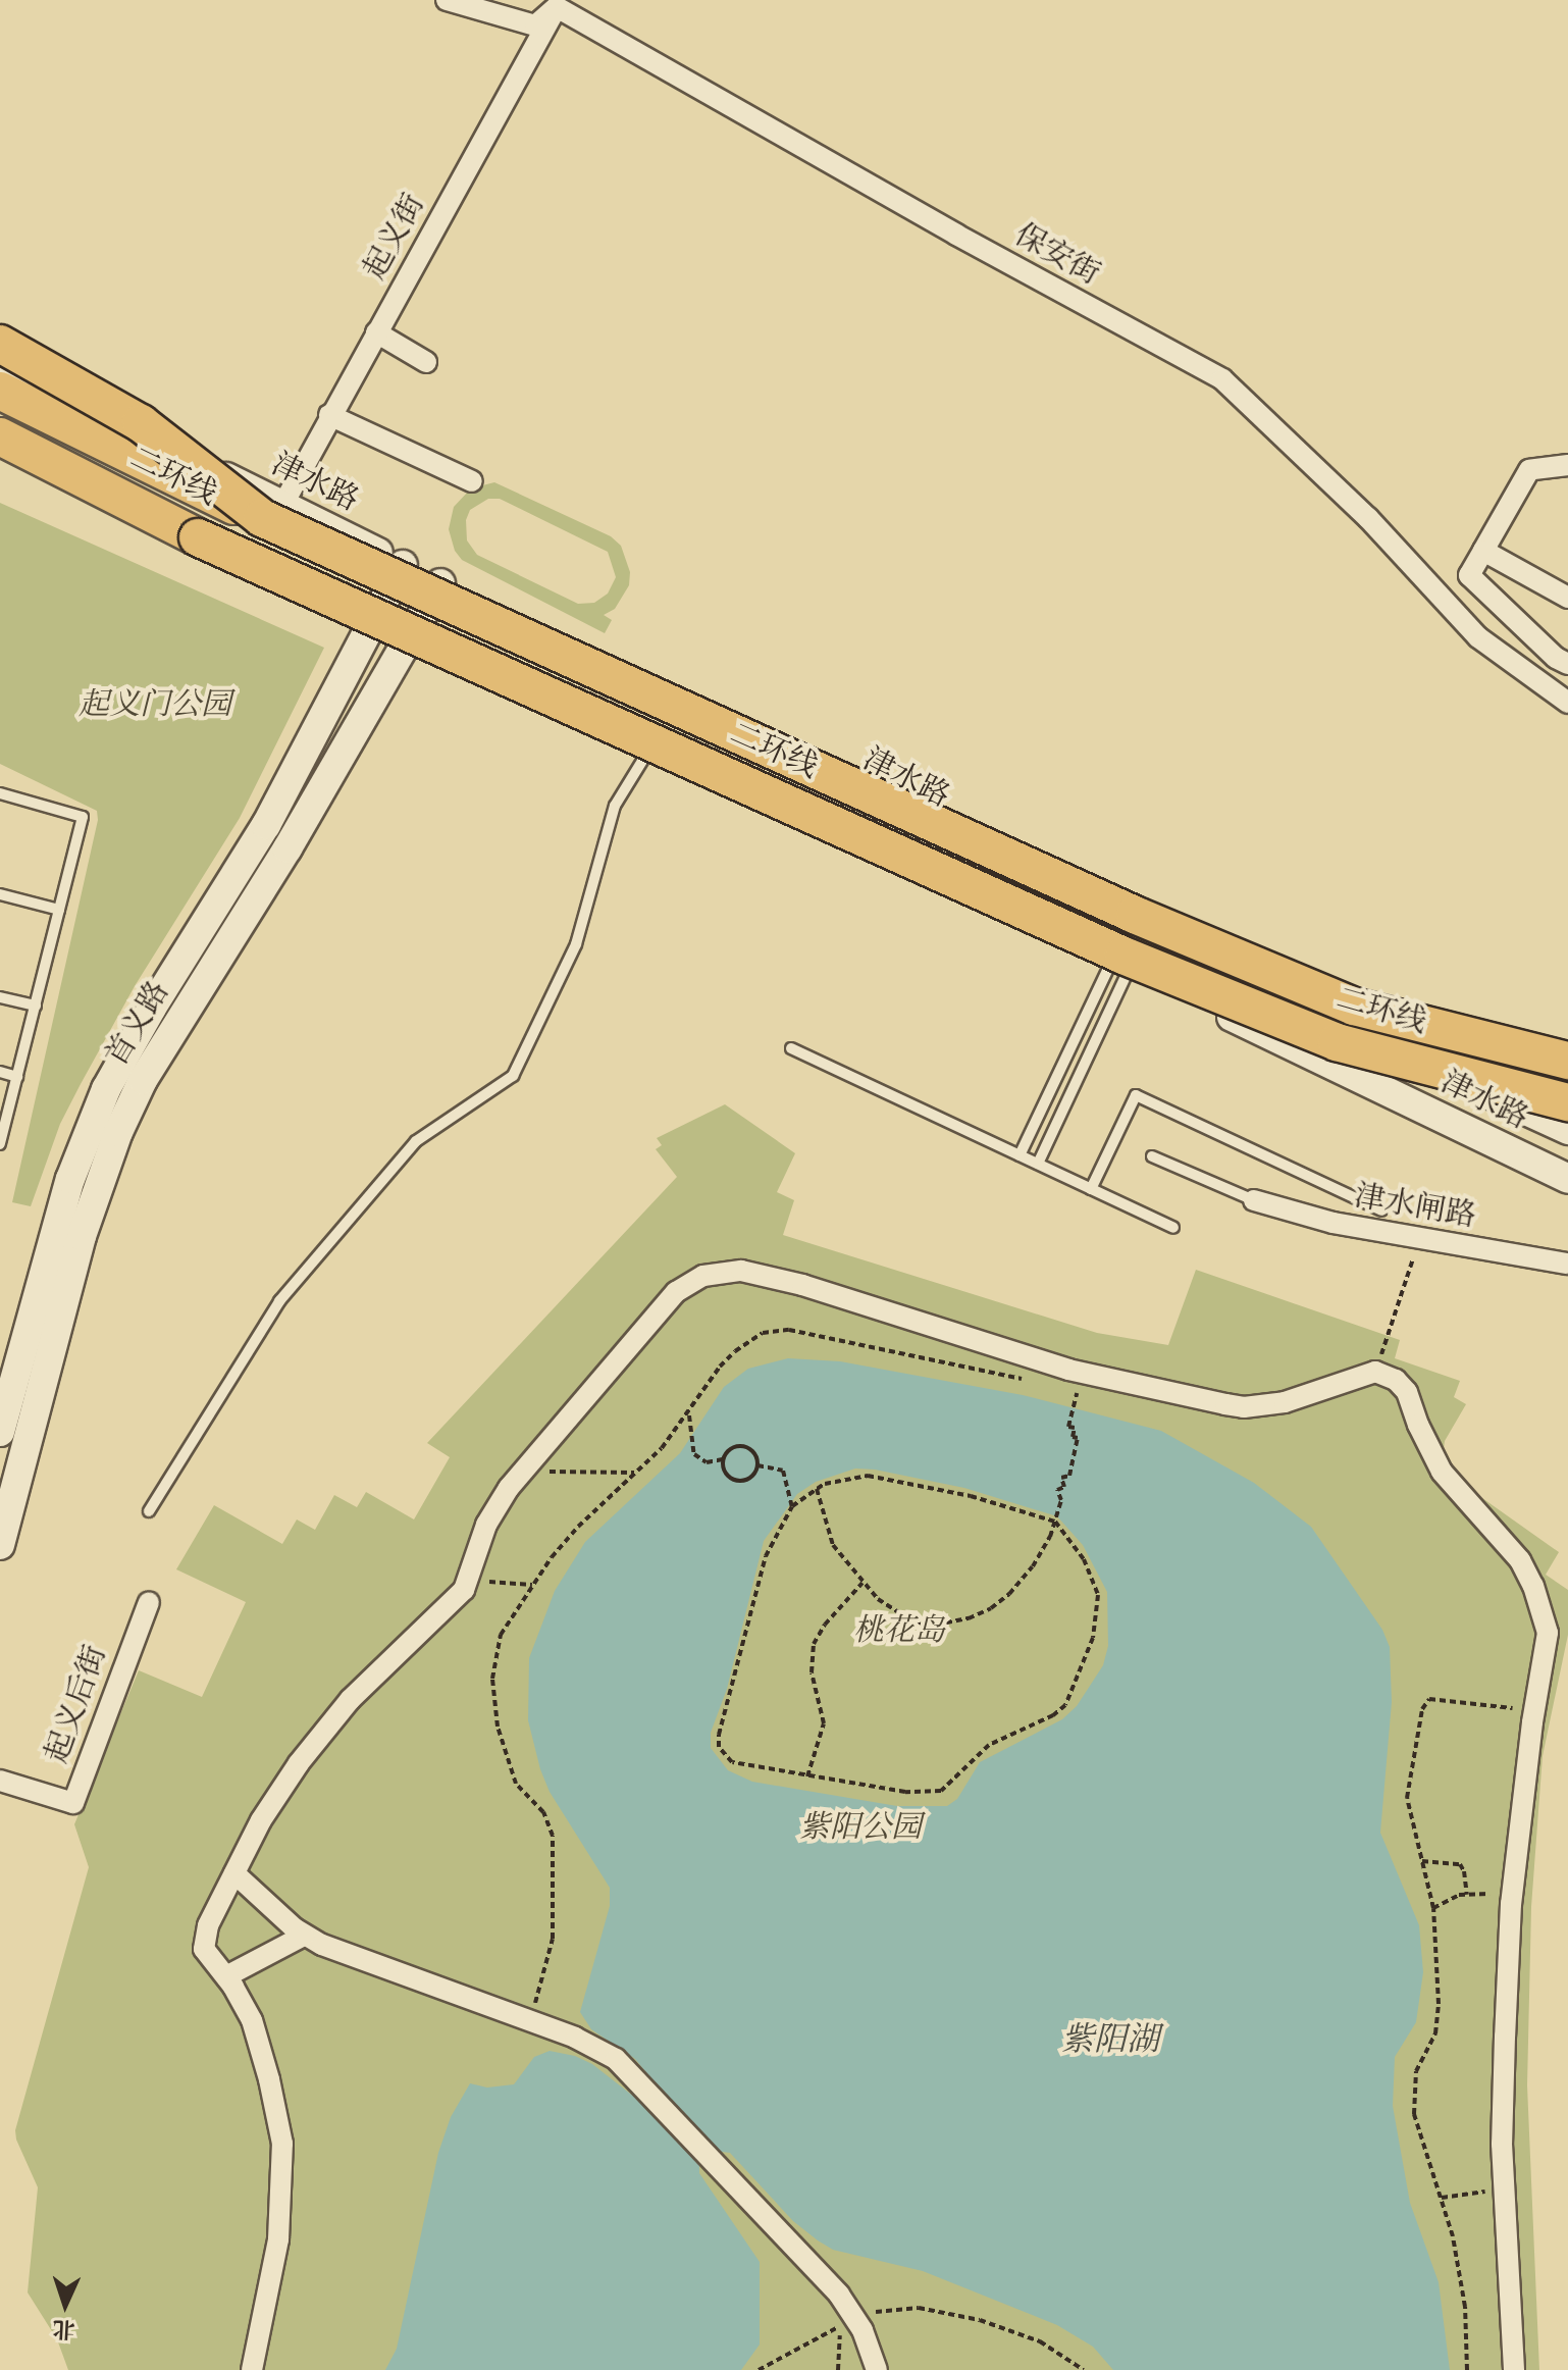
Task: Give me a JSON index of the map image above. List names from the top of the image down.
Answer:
{
  "streets": {
    "highway": ["二环线"],
    "main road": ["津水路", "首义路"],
    "street": [
      "起义街",
      "保安街",
      "津水闸路",
      "起义后街"
    ]
  },
  "crossings": [
    ["起义街", "保安街"],
    ["起义街", "二环线"],
    ["起义街", "津水路"],
    ["二环线", "津水路"],
    ["津水路", "首义路"]
  ],
  "water": ["紫阳湖"],
  "parks": ["起义门公园", "桃花岛", "紫阳公园"],
  "north": "bottom"
}
